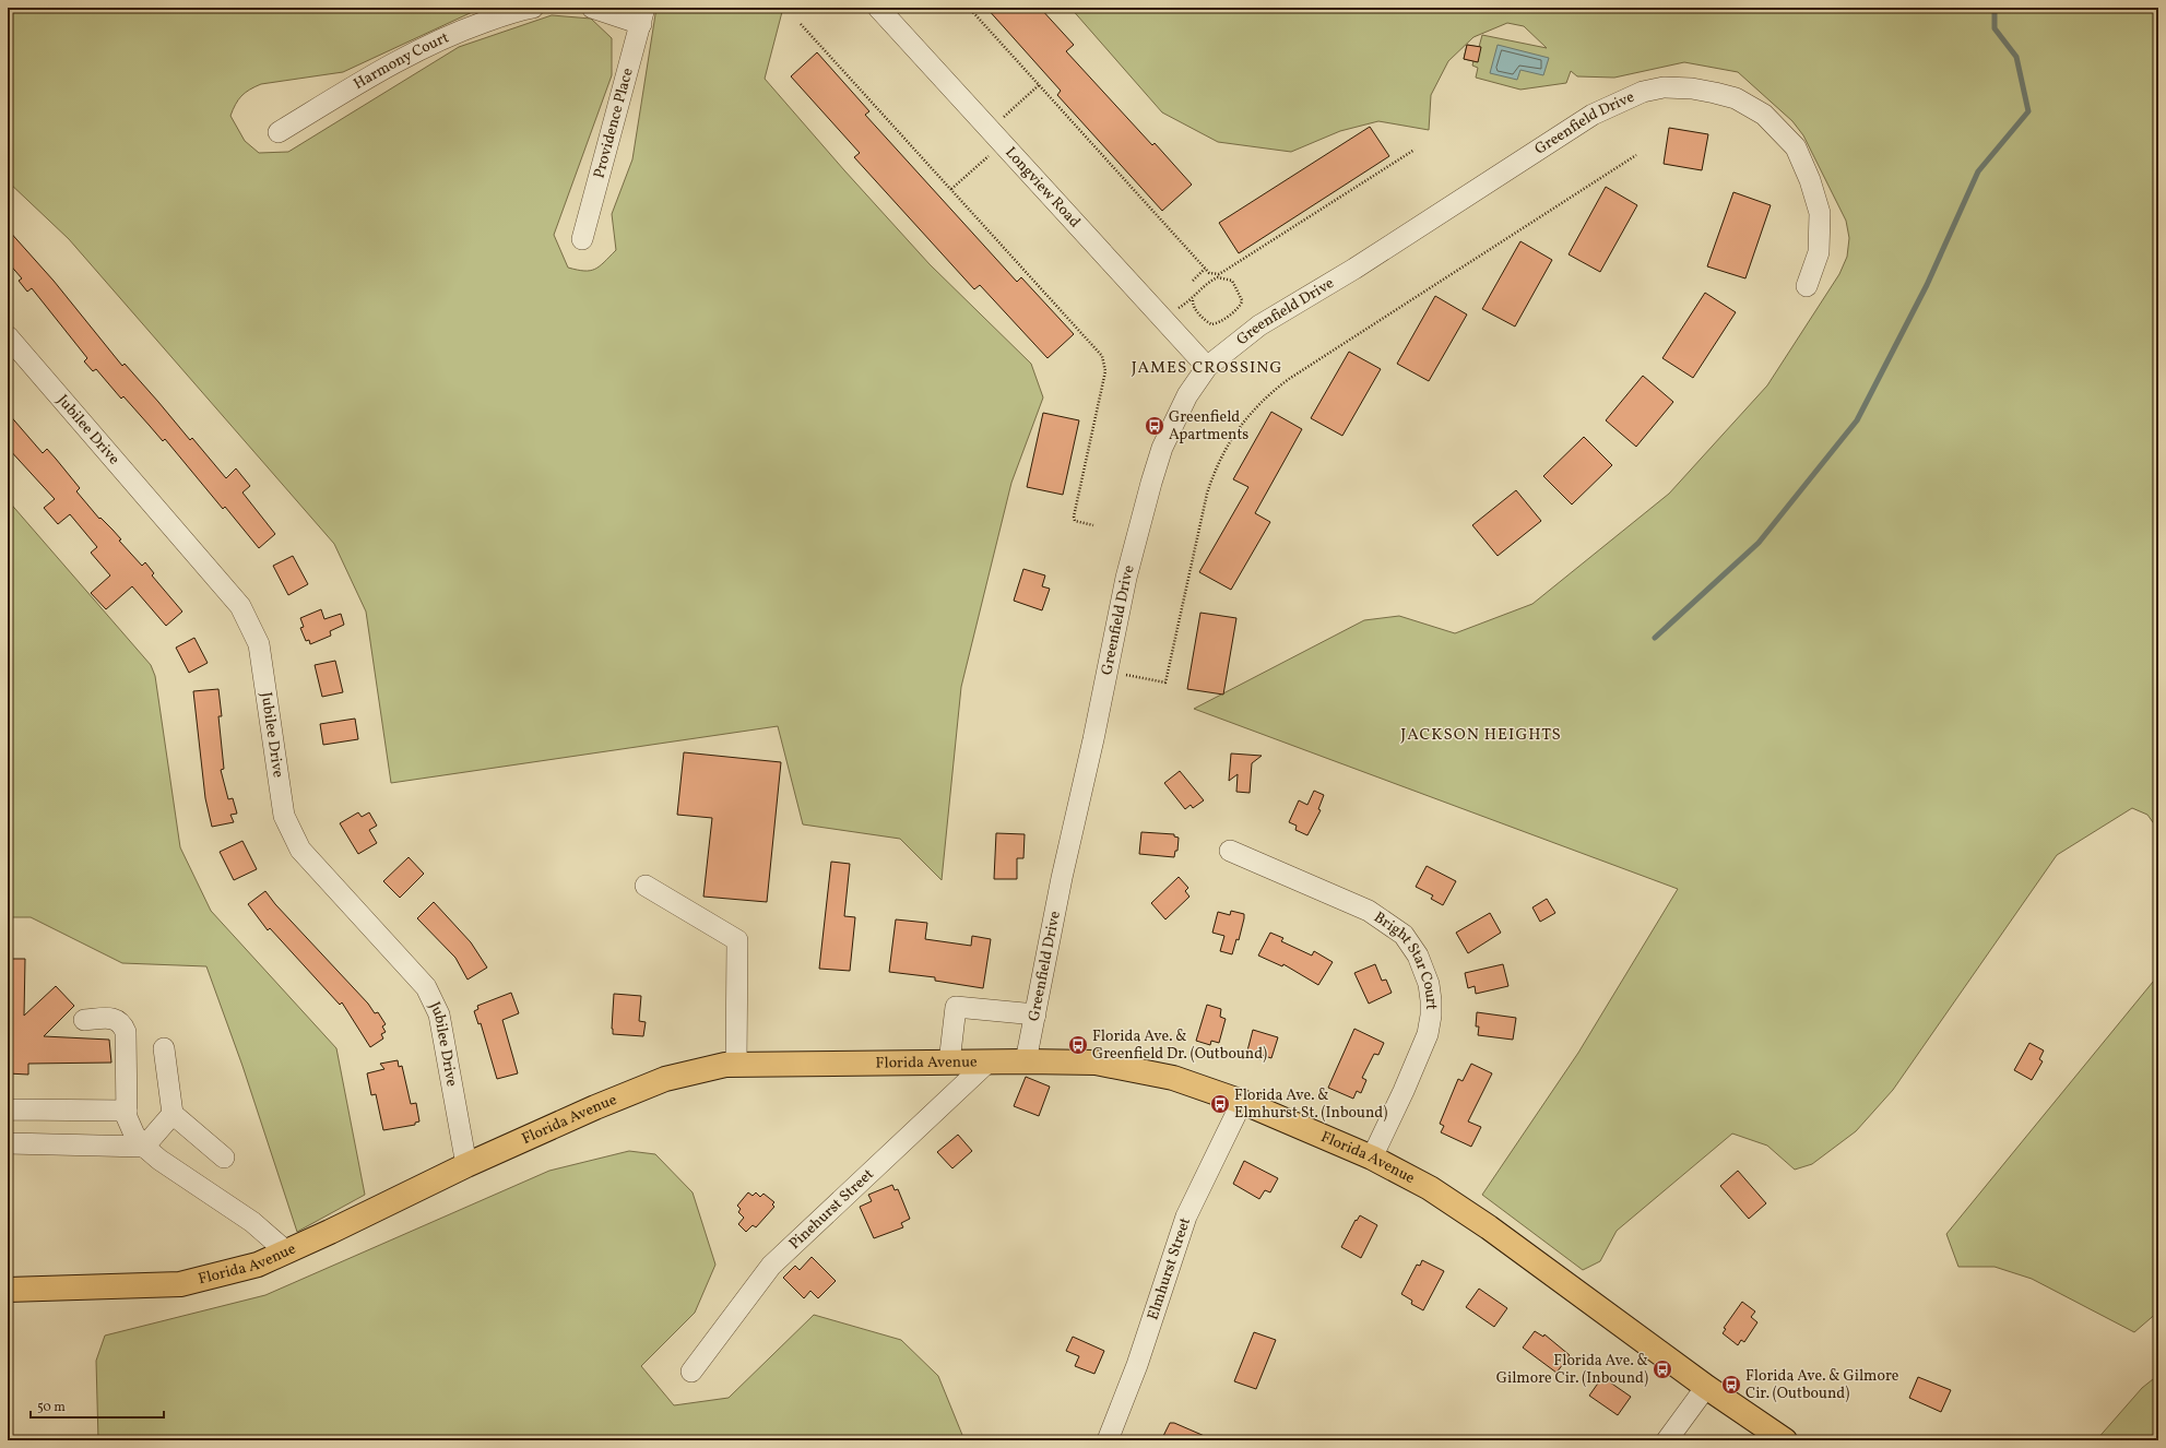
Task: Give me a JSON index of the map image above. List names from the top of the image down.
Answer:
{
  "streets": {
    "main road": ["Florida Avenue"],
    "street": [
      "Harmony Court",
      "Providence Place",
      "Greenfield Drive",
      "Longview Road",
      "Jubilee Drive",
      "Bright Star Court",
      "Pinehurst Street",
      "Elmhurst Street"
    ]
  },
  "crossings": [
    ["Greenfield Drive", "Longview Road"],
    ["Greenfield Drive", "Florida Avenue"],
    ["Jubilee Drive", "Florida Avenue"],
    ["Bright Star Court", "Florida Avenue"],
    ["Florida Avenue", "Pinehurst Street"],
    ["Florida Avenue", "Elmhurst Street"]
  ],
  "districts": ["JAMES CROSSING", "JACKSON HEIGHTS"],
  "places": {
    "bus stop": [
      "Greenfield Apartments",
      "Florida Ave. & Greenfield Dr. (Outbound)",
      "Florida Ave. & Elmhurst St. (Inbound)",
      "Florida Ave. & Gilmore Cir. (Inbound)",
      "Florida Ave. & Gilmore Cir. (Outbound)"
    ]
  },
  "scale_bar": "50 m"
}
